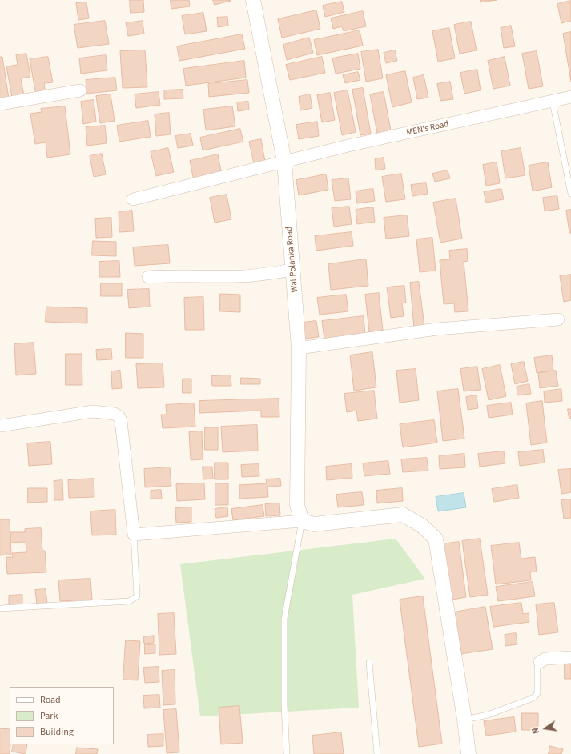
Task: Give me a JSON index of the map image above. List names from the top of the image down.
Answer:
{
  "streets": {
    "street": ["MEN's Road", "Wat Polanka Road"]
  },
  "crossings": [
    ["MEN's Road", "Wat Polanka Road"]
  ],
  "legend": ["Road", "Park", "Building"],
  "north": "left"
}
